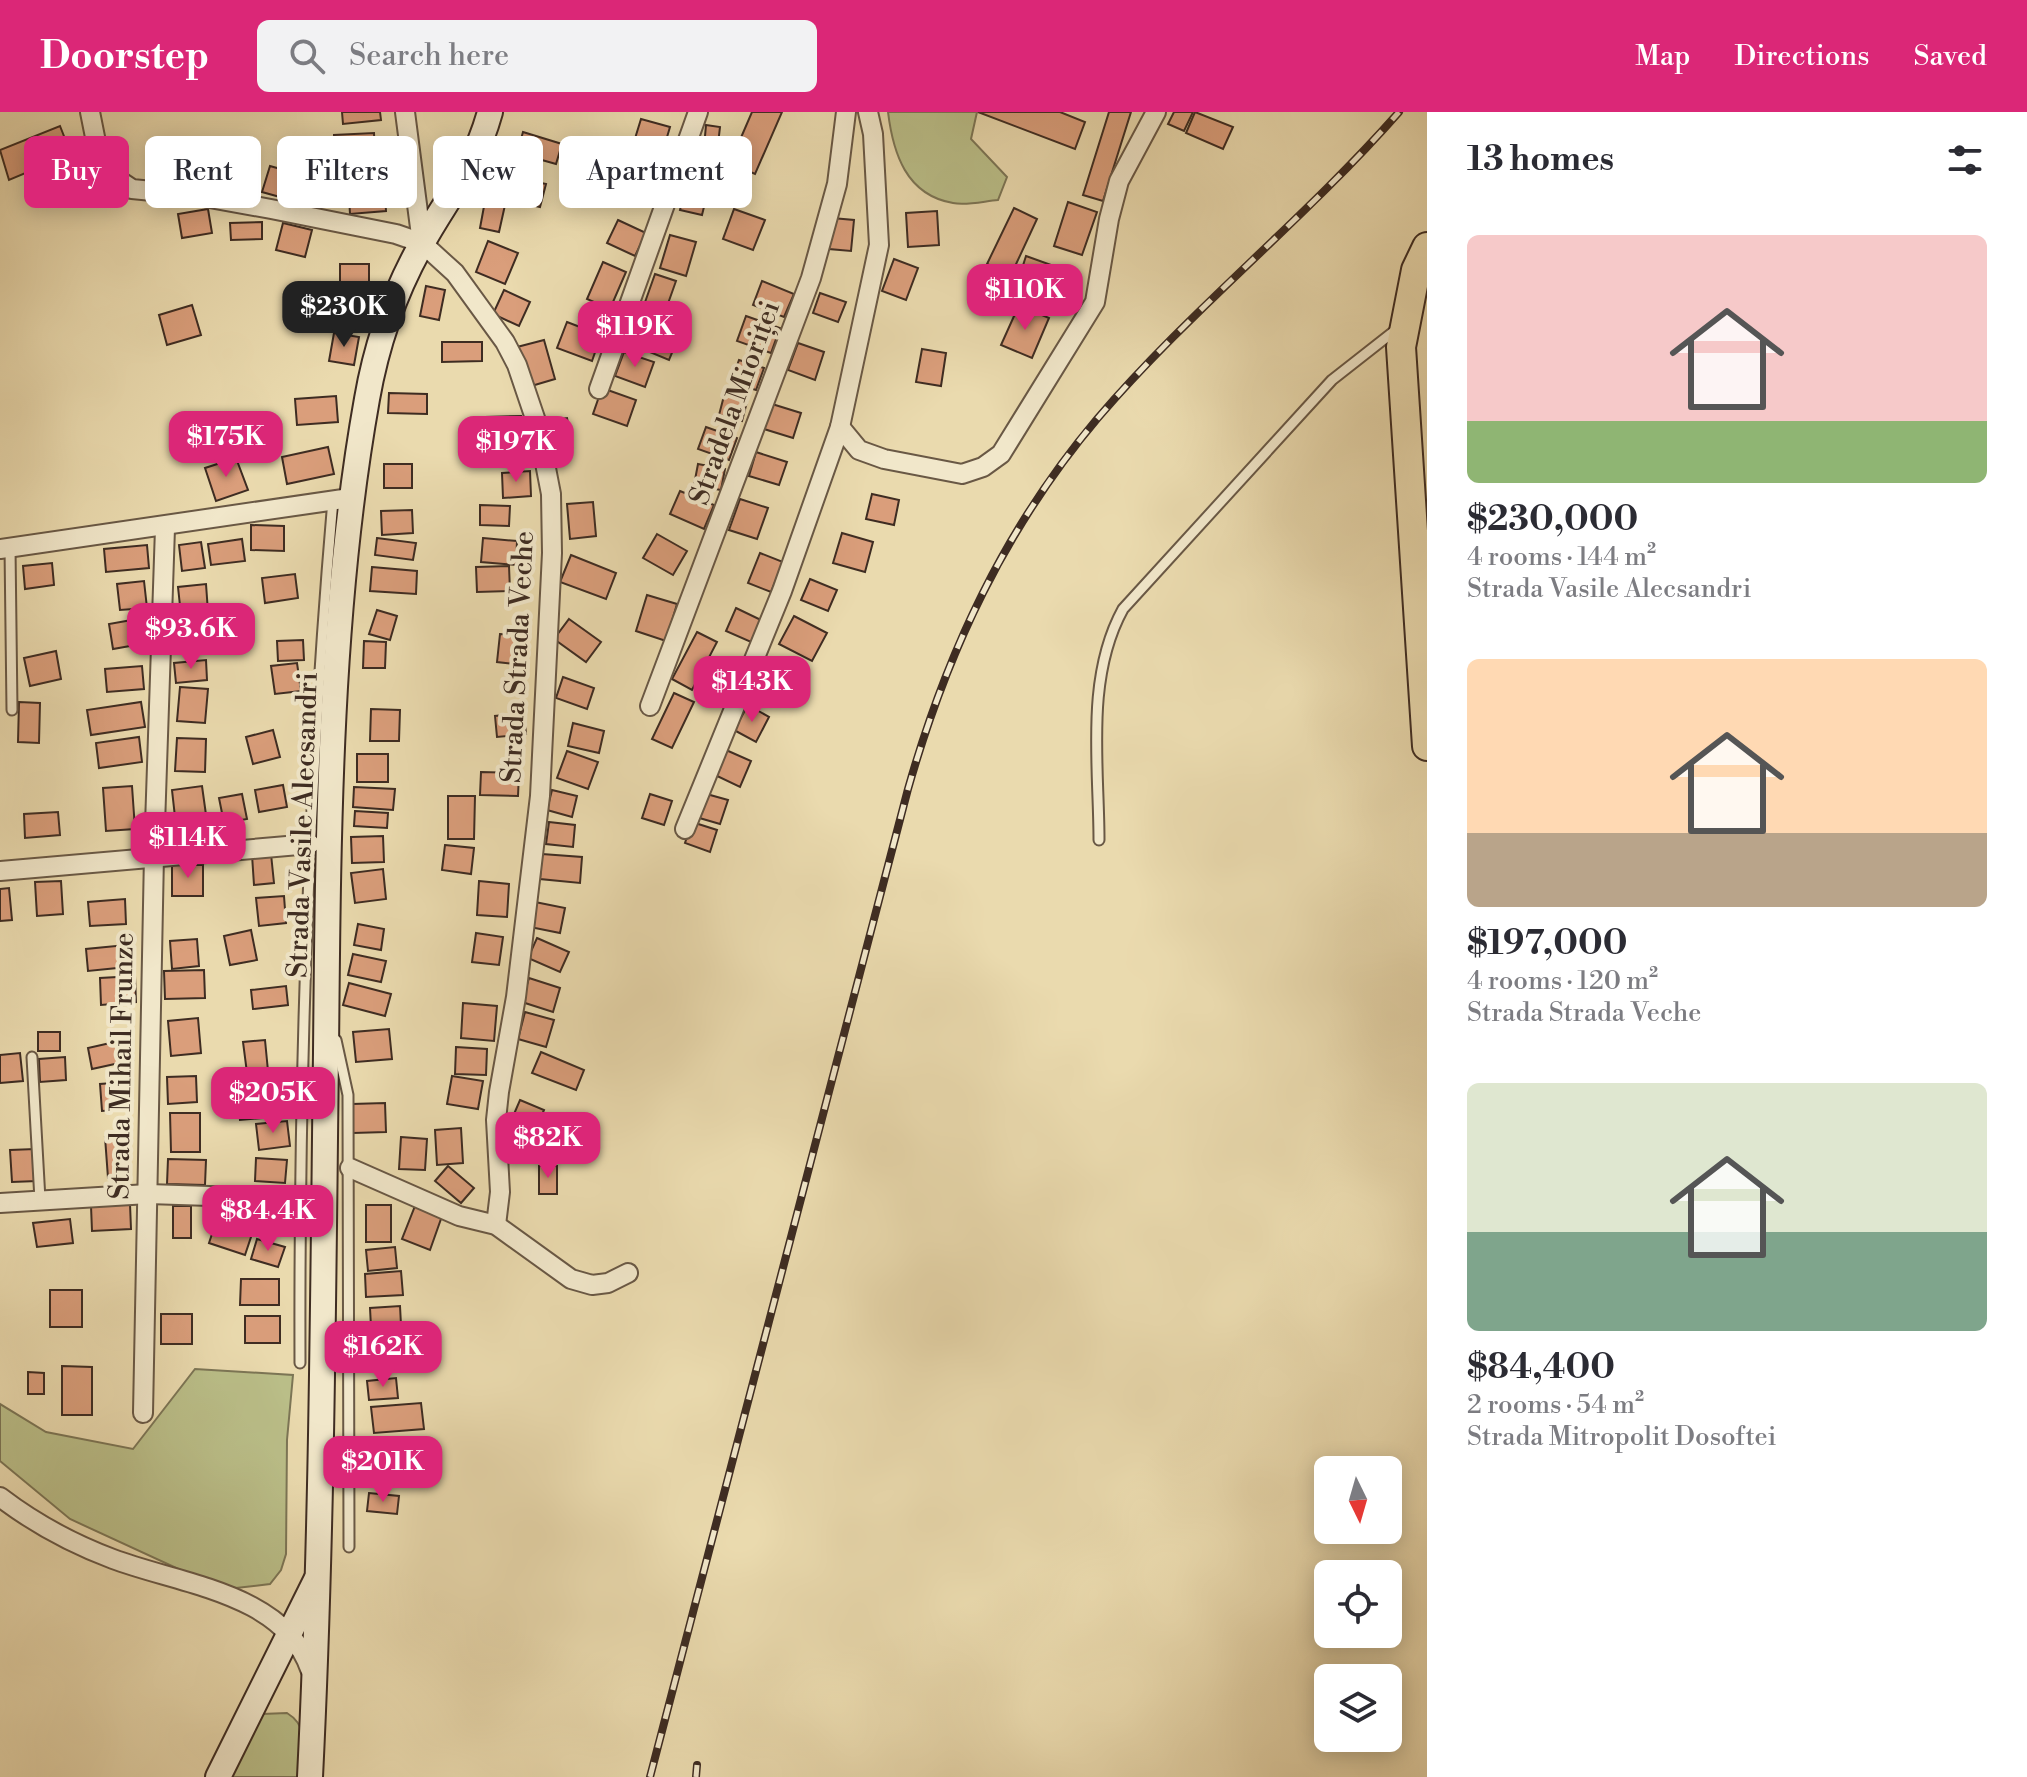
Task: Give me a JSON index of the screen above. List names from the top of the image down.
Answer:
{
  "streets": {
    "main road": ["Strada Vasile Alecsandri"],
    "street": ["Stradela Mioriței", "Strada Strada Veche", "Strada Mihail Frunze"]
  },
  "crossings": [
    ["Strada Strada Veche", "Strada Vasile Alecsandri"]
  ],
  "north": "bottom",
  "page": {
    "header": "Doorstep",
    "search": "Search here",
    "nav": ["Map", "Directions", "Saved"],
    "heading": "13 homes",
    "chip": [
      "Buy",
      "Rent",
      "Filters",
      "New",
      "Apartment"
    ],
    "list": [
      {
        "name": "$230,000",
        "note": "4 rooms · 144 m² · Strada Vasile Alecsandri"
      },
      {
        "name": "$197,000",
        "note": "4 rooms · 120 m² · Strada Strada Veche"
      },
      {
        "name": "$84,400",
        "note": "2 rooms · 54 m² · Strada Mitropolit Dosoftei"
      }
    ],
    "price": [
      "$110K",
      "$230K",
      "$119K",
      "$175K",
      "$197K",
      "$93.6K",
      "$143K",
      "$114K",
      "$205K",
      "$82K",
      "$84.4K",
      "$162K",
      "$201K"
    ]
  }
}
